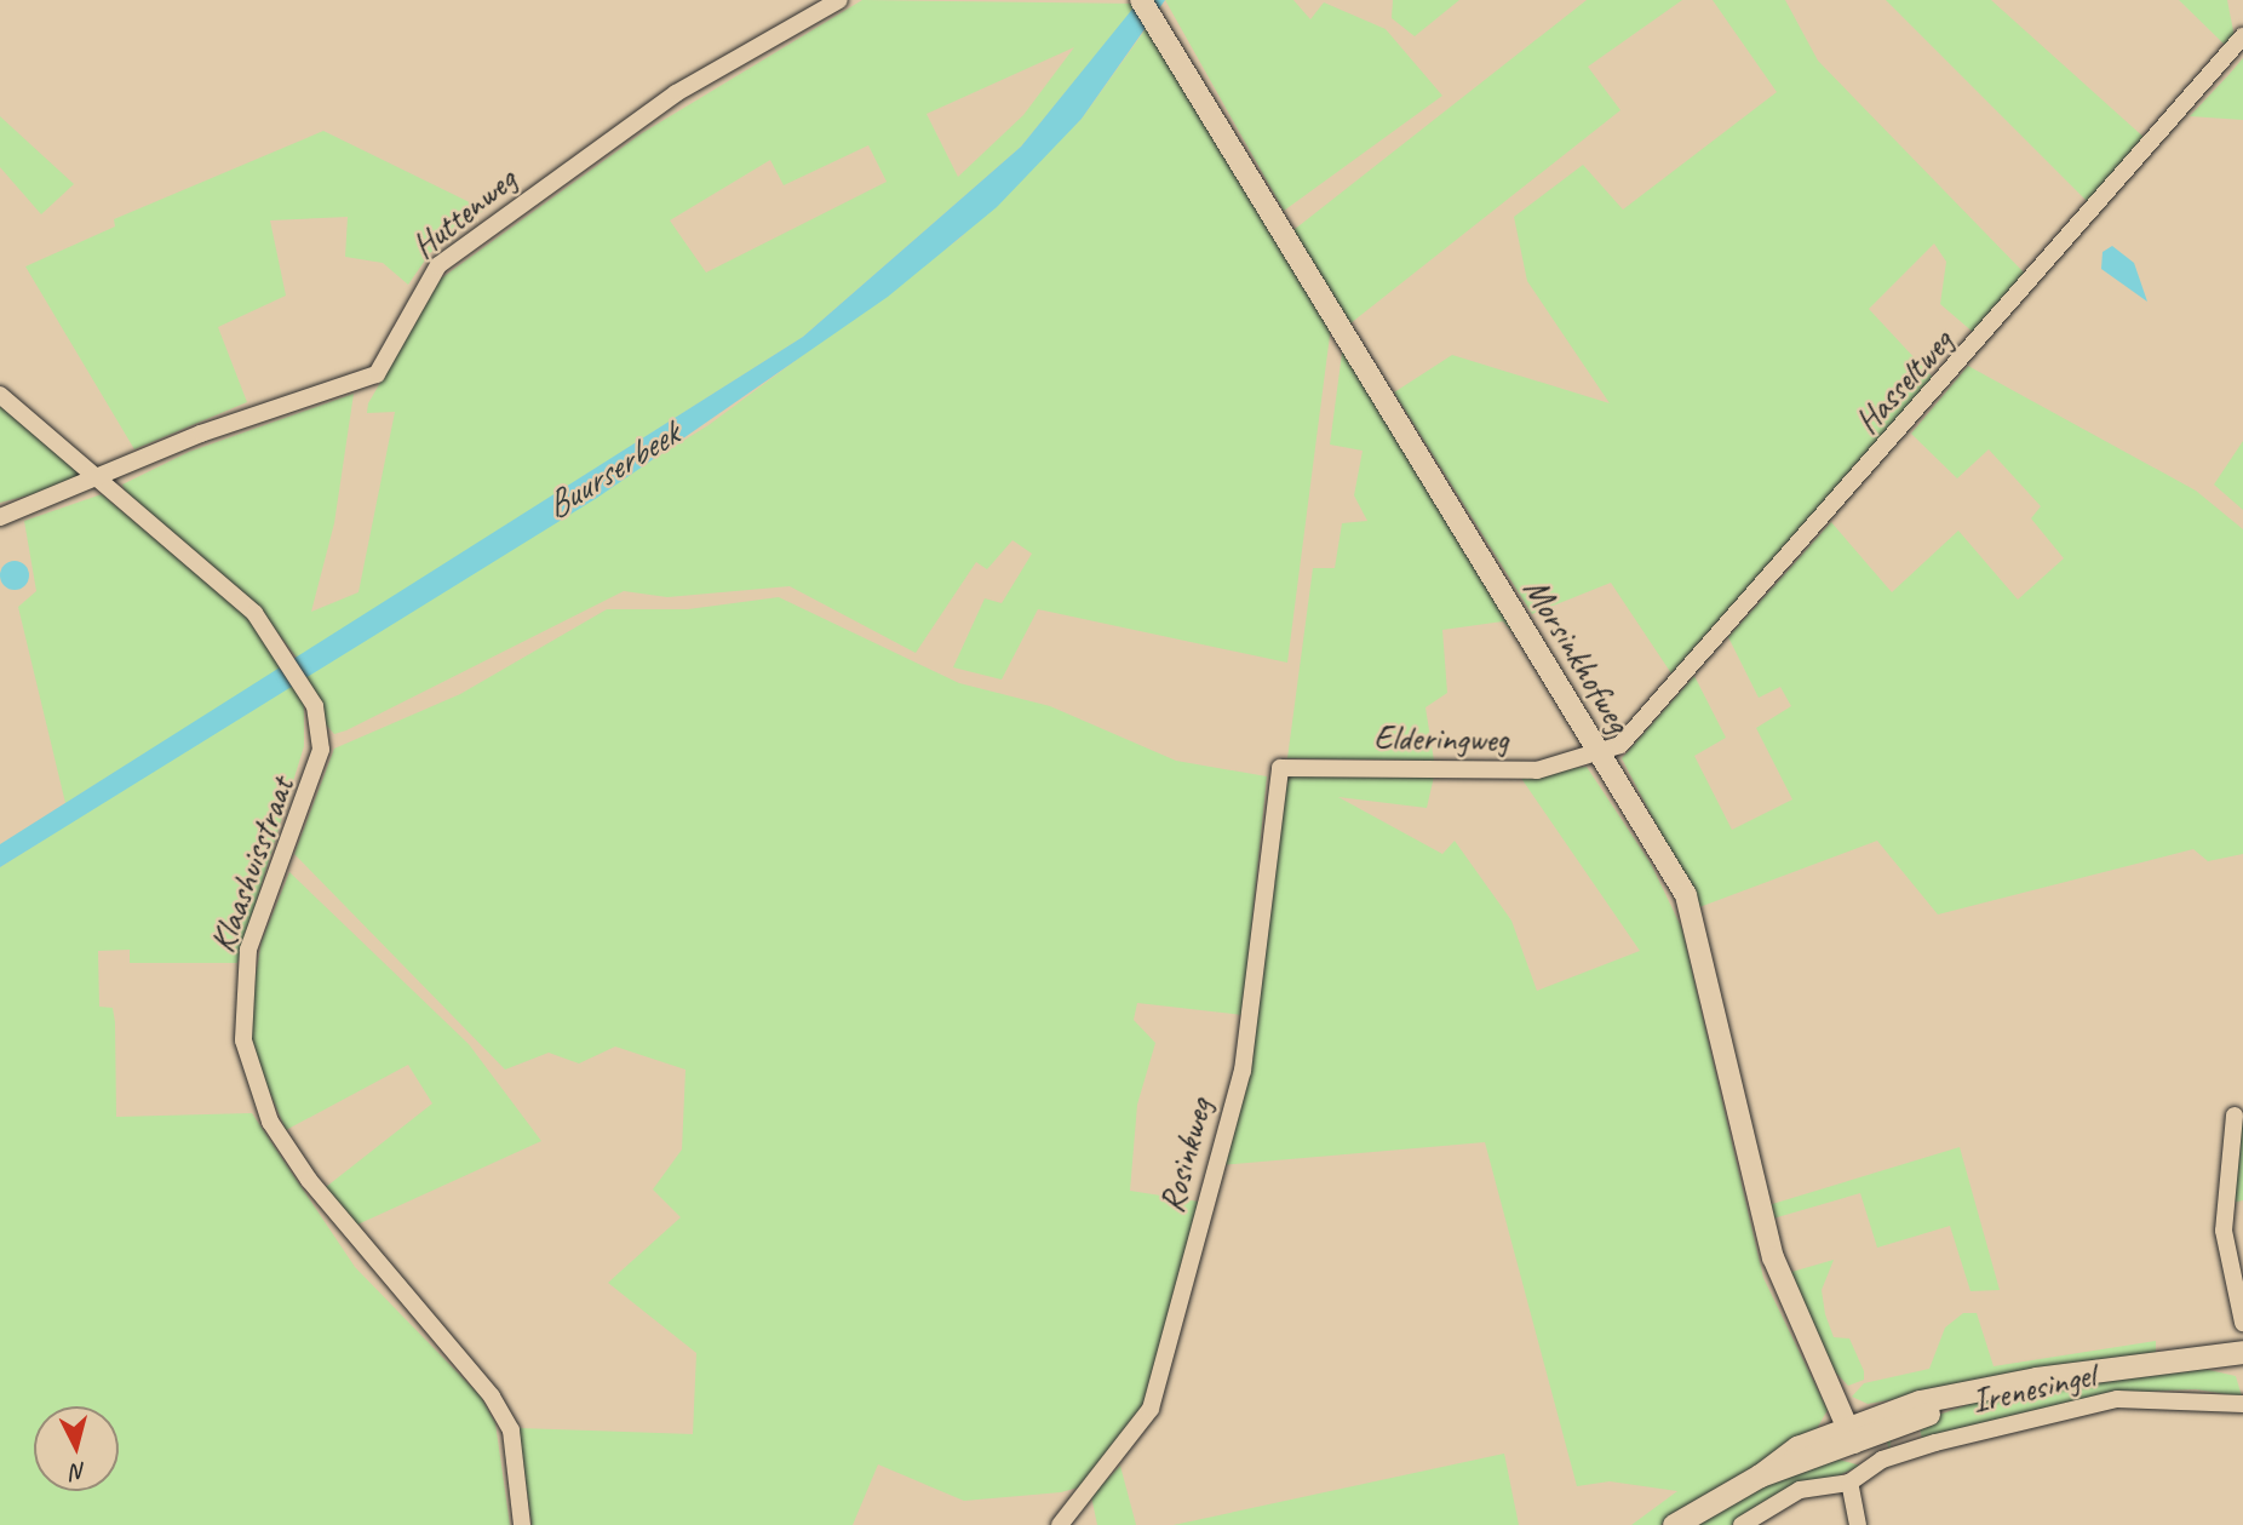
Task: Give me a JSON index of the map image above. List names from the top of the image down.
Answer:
{
  "streets": {
    "street": [
      "Huttenweg",
      "Hasseltweg",
      "Morsinkhofweg",
      "Elderingweg",
      "Klaashuisstraat",
      "Rosinkweg",
      "Irenesingel"
    ]
  },
  "crossings": [
    ["Huttenweg", "Klaashuisstraat"],
    ["Hasseltweg", "Morsinkhofweg"],
    ["Hasseltweg", "Elderingweg"],
    ["Morsinkhofweg", "Elderingweg"],
    ["Elderingweg", "Rosinkweg"]
  ],
  "water": ["Buurserbeek"],
  "north": "bottom"
}
